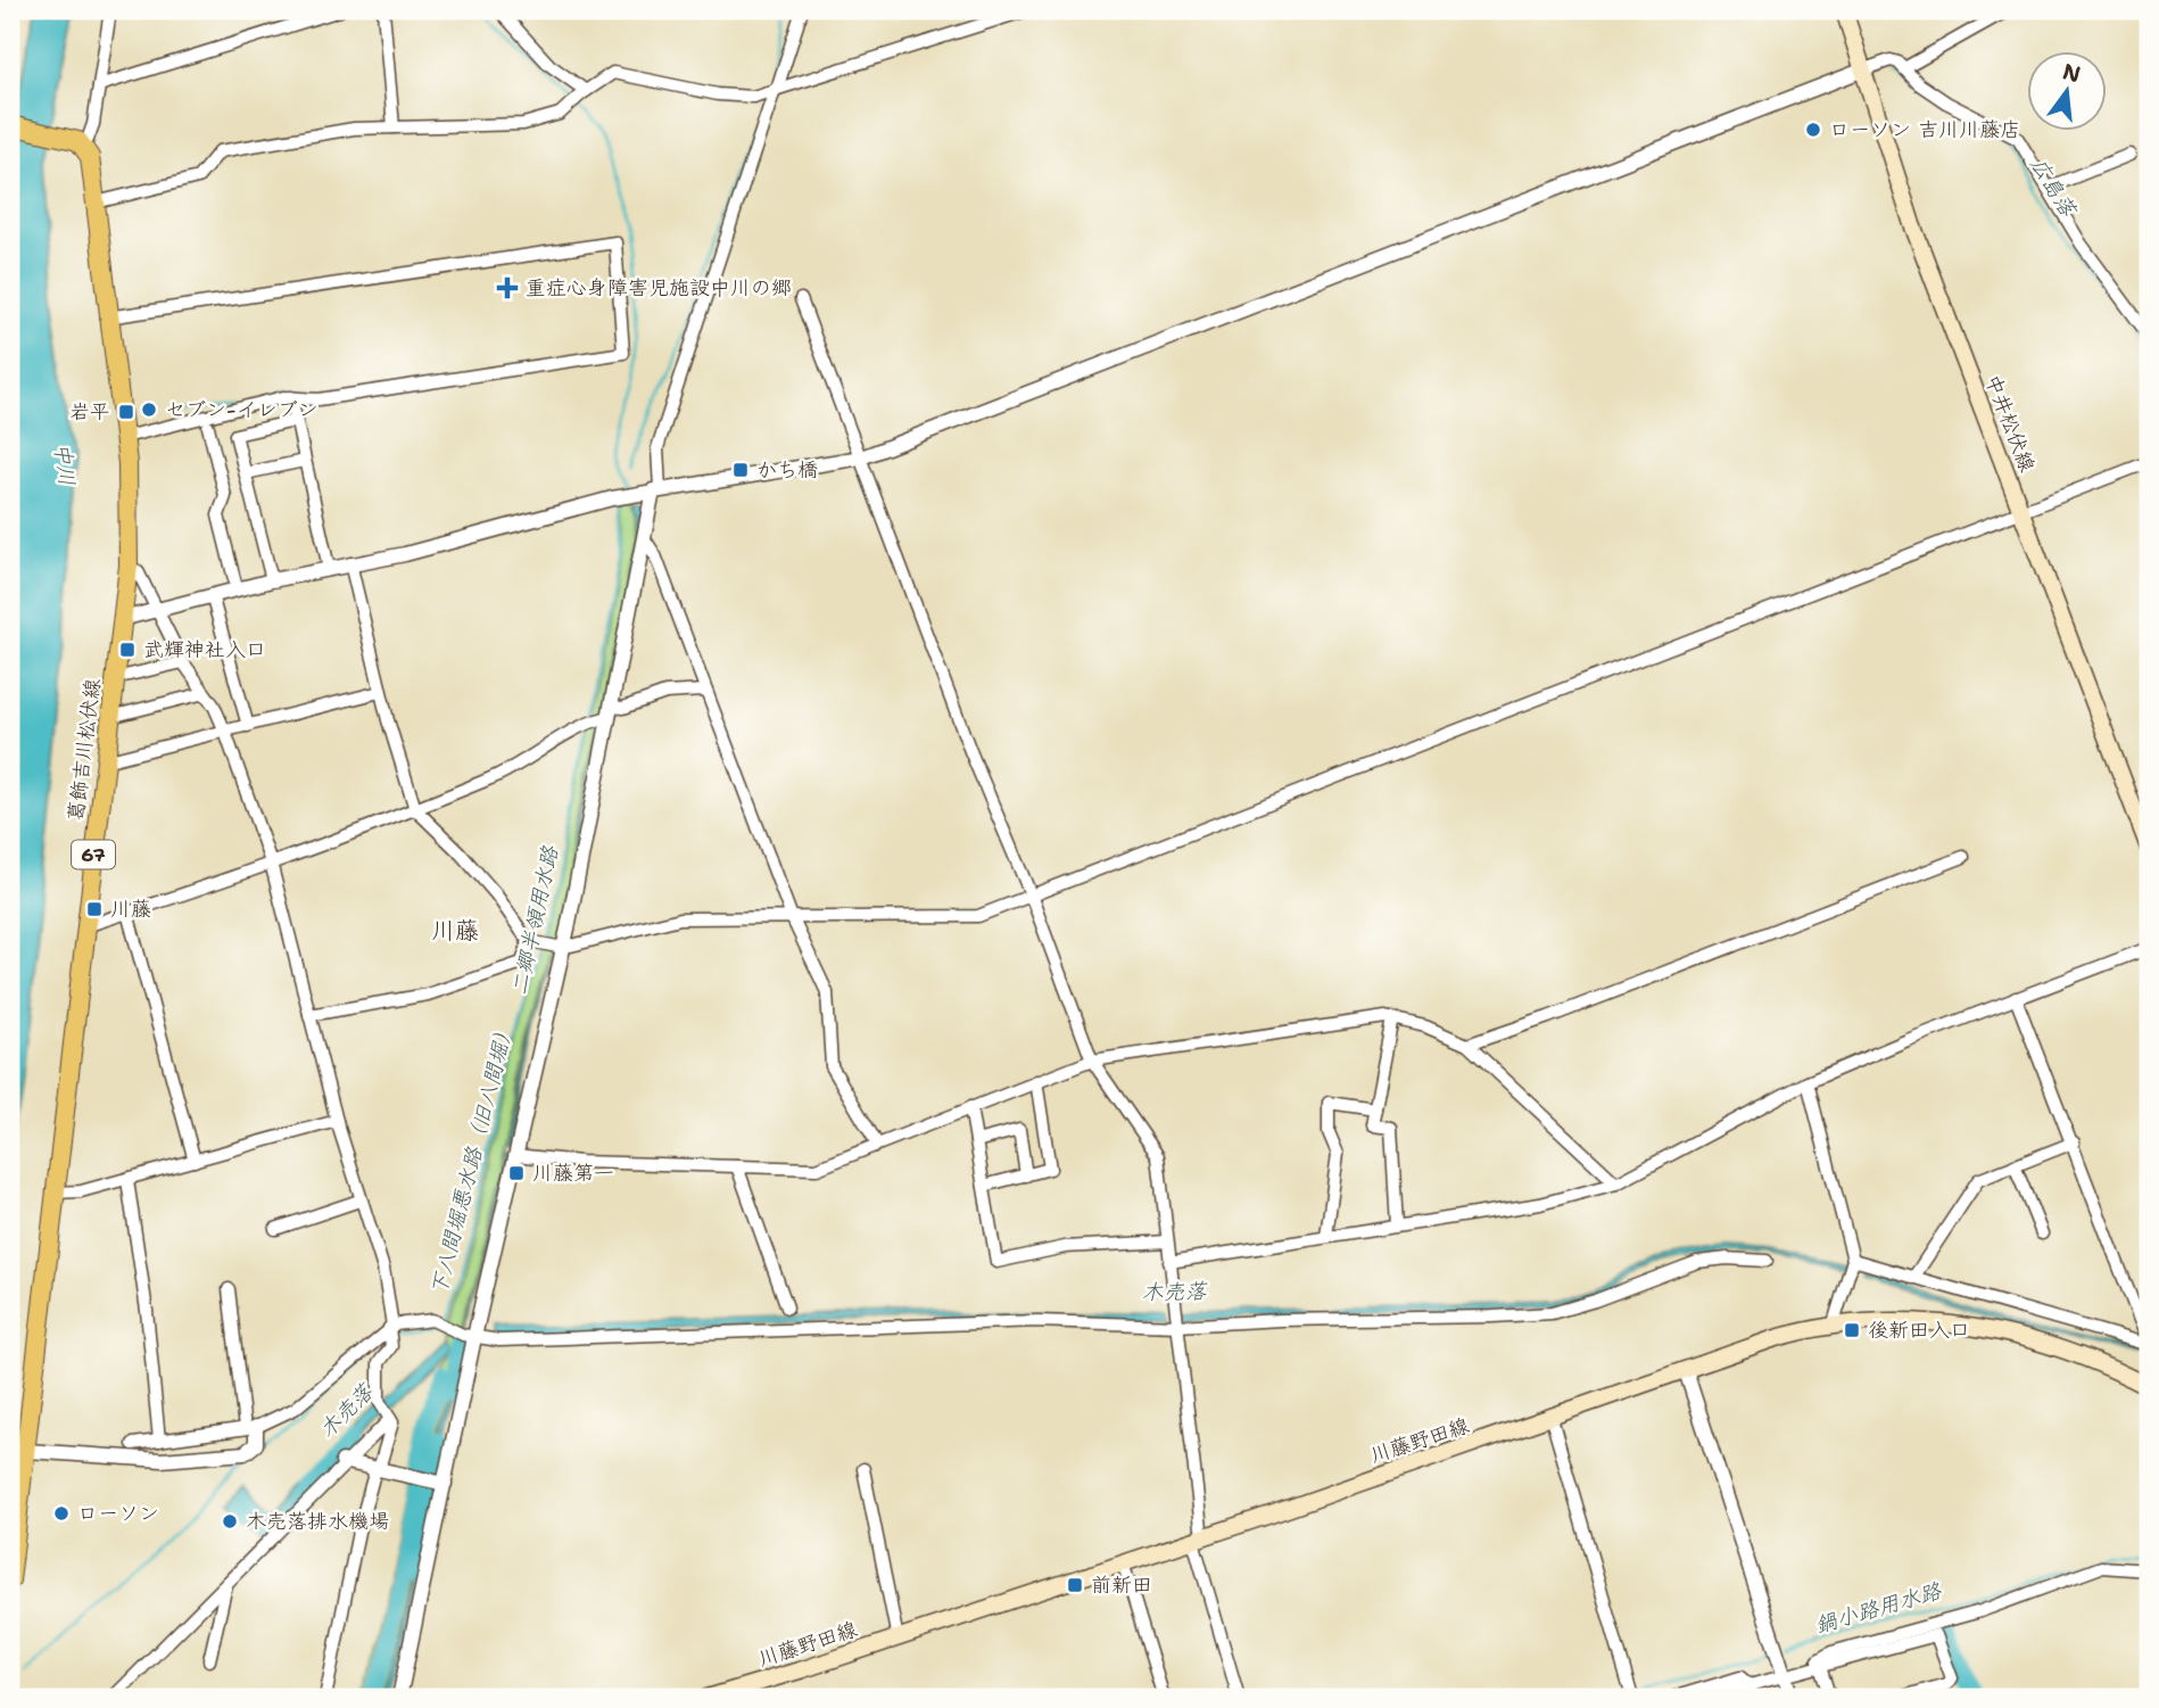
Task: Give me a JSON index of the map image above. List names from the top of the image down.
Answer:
{
  "streets": {
    "main road": [
      "中井松伏線",
      "葛飾吉川松伏線",
      "67",
      "川藤野田線"
    ]
  },
  "districts": ["川藤"],
  "water": [
    "広島落",
    "中川",
    "二郷半領用水路",
    "下八間堀悪水路（旧八間堀）",
    "木売落",
    "鍋小路用水路"
  ],
  "places": {
    "other": [
      "ローソン 吉川川藤店",
      "セブン-イレブン",
      "ローソン",
      "木売落排水機場"
    ],
    "health": ["重症心身障害児施設中川の郷"],
    "transit": [
      "岩平",
      "かち橋",
      "武輝神社入口",
      "川藤",
      "川藤第一",
      "後新田入口",
      "前新田"
    ]
  },
  "north": "top"
}
